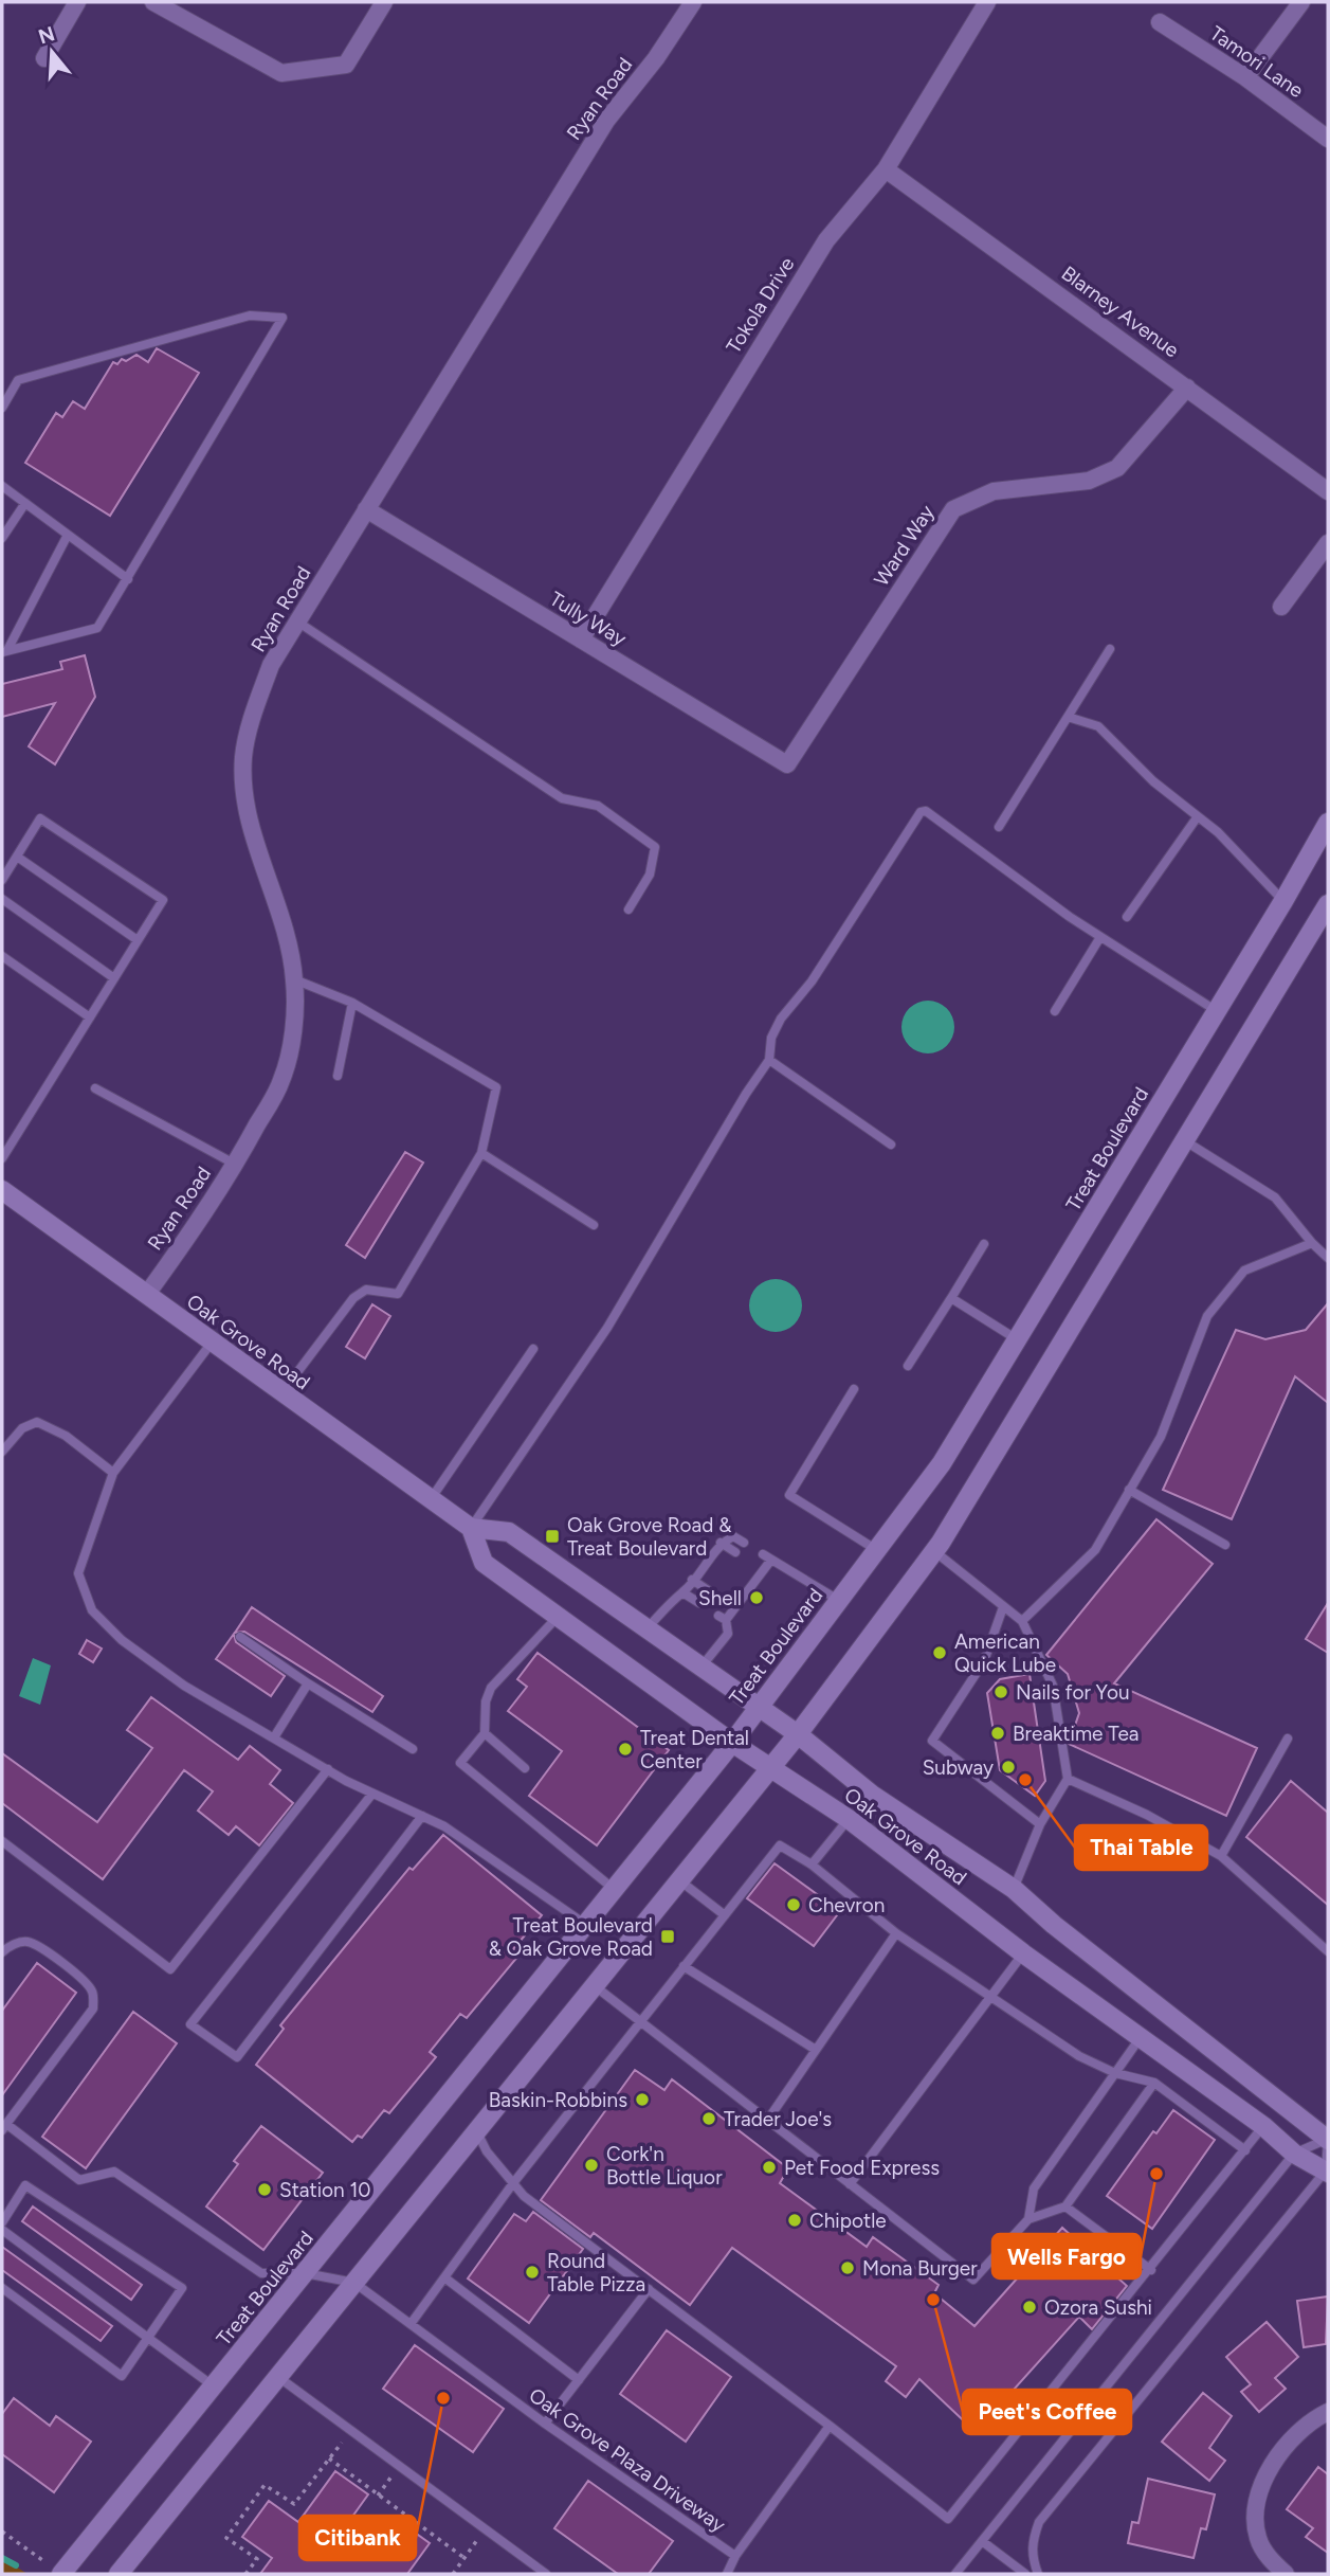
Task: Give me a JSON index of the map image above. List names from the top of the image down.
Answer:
{
  "streets": {
    "main road": ["Treat Boulevard", "Oak Grove Road"],
    "street": [
      "Tamori Lane",
      "Ryan Road",
      "Tokola Drive",
      "Blarney Avenue",
      "Ward Way",
      "Tully Way"
    ],
    "lane": ["Oak Grove Plaza Driveway"]
  },
  "crossings": [
    ["Ryan Road", "Tully Way"],
    ["Ryan Road", "Oak Grove Road"],
    ["Tokola Drive", "Blarney Avenue"],
    ["Tokola Drive", "Tully Way"],
    ["Blarney Avenue", "Ward Way"],
    ["Ward Way", "Tully Way"],
    ["Treat Boulevard", "Oak Grove Road"]
  ],
  "places": {
    "transit": ["Oak Grove Road & Treat Boulevard", "Treat Boulevard & Oak Grove Road"],
    "other": [
      "Shell",
      "American Quick Lube",
      "Nails for You",
      "Breaktime Tea",
      "Treat Dental Center",
      "Subway",
      "Thai Table",
      "Chevron",
      "Baskin-Robbins",
      "Trader Joe's",
      "Cork'n Bottle Liquor",
      "Pet Food Express",
      "Wells Fargo",
      "Station 10",
      "Chipotle",
      "Mona Burger",
      "Round Table Pizza",
      "Peet's Coffee",
      "Ozora Sushi",
      "Citibank"
    ]
  },
  "north": "top"
}
